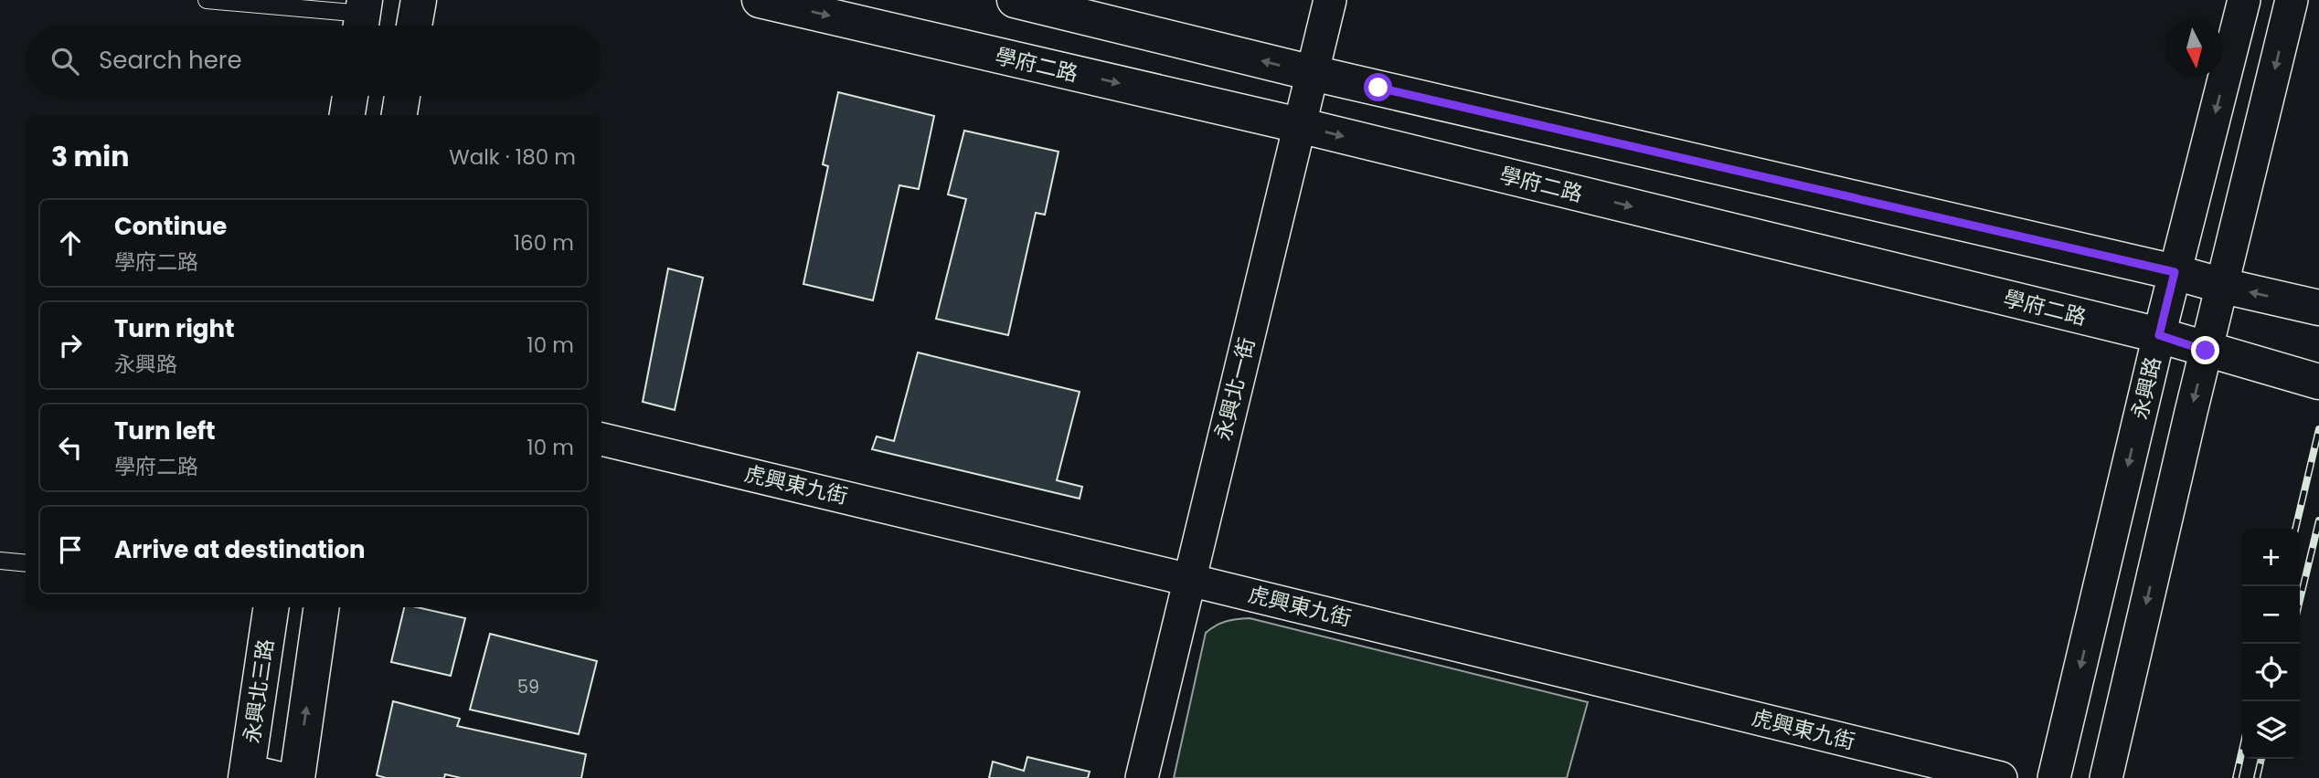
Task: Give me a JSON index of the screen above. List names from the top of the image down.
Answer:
{
  "streets": {
    "street": [
      "學府二路",
      "永興路",
      "永興北一街",
      "虎興東九街",
      "永興北三路"
    ]
  },
  "crossings": [
    ["學府二路", "永興路"],
    ["學府二路", "永興北一街"],
    ["永興北一街", "虎興東九街"]
  ],
  "house_numbers": ["59"],
  "north": "bottom",
  "page": {
    "search": "Search here",
    "heading": ["3 min", "Walk · 180 m"],
    "list": [
      ["Continue", "學府二路", "160 m"],
      ["Turn right", "永興路", "10 m"],
      ["Turn left", "學府二路", "10 m"],
      "Arrive at destination"
    ],
    "map_buttons": ["+", "−"]
  }
}
